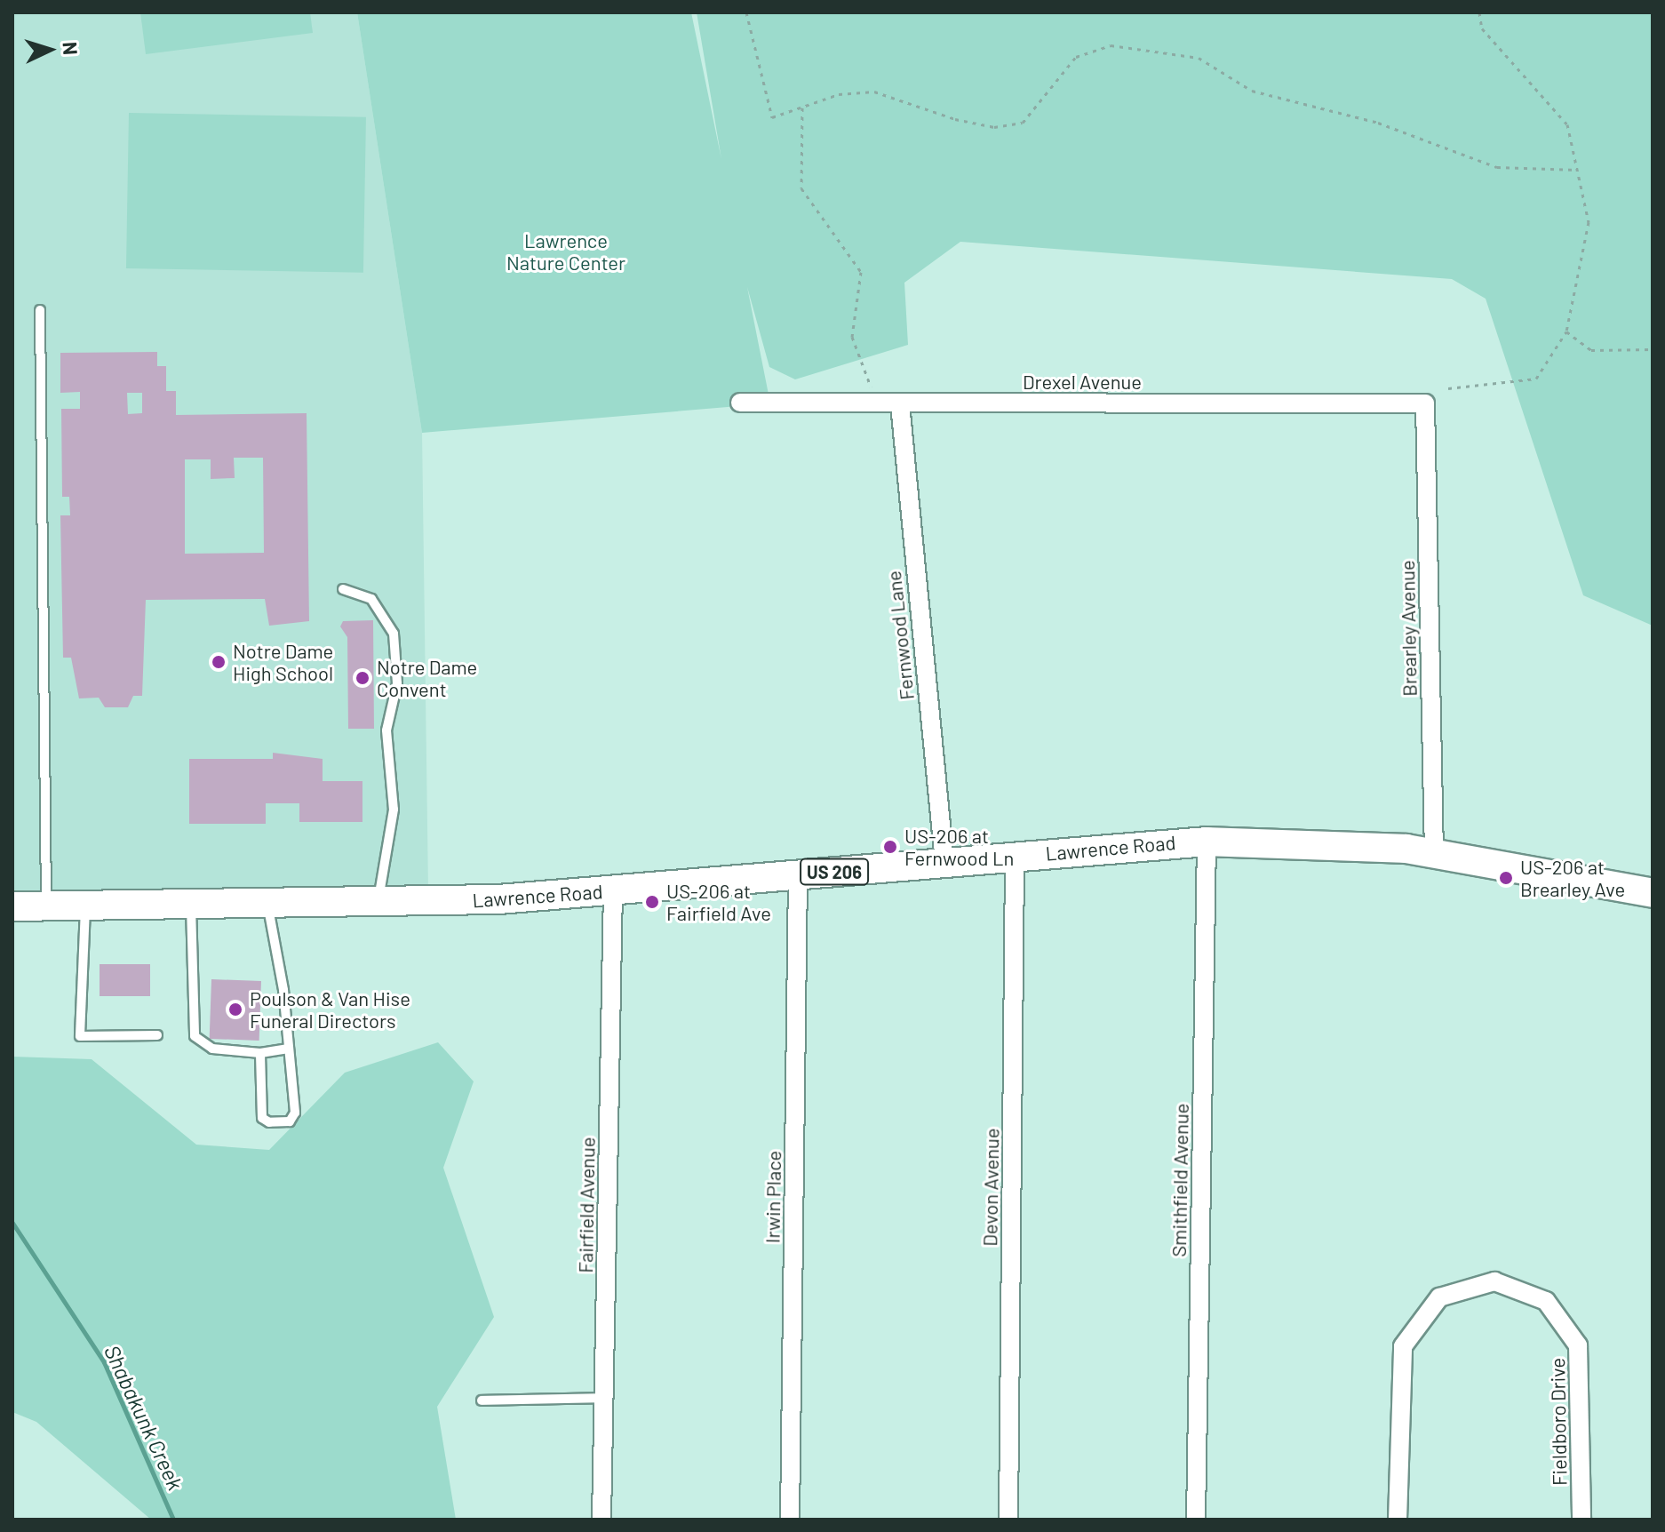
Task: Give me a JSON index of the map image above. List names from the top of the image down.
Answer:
{
  "streets": {
    "main road": ["Lawrence Road", "US 206"],
    "street": [
      "Drexel Avenue",
      "Brearley Avenue",
      "Fernwood Lane",
      "Smithfield Avenue",
      "Devon Avenue",
      "Irwin Place",
      "Fairfield Avenue",
      "Fieldboro Drive"
    ]
  },
  "crossings": [
    ["Drexel Avenue", "Brearley Avenue"],
    ["Drexel Avenue", "Fernwood Lane"],
    ["Brearley Avenue", "Lawrence Road"],
    ["Fernwood Lane", "Lawrence Road"],
    ["Lawrence Road", "Smithfield Avenue"],
    ["Lawrence Road", "Devon Avenue"],
    ["Lawrence Road", "Irwin Place"],
    ["Lawrence Road", "Fairfield Avenue"]
  ],
  "water": ["Shabakunk Creek"],
  "parks": ["Lawrence Nature Center"],
  "places": [
    "Notre Dame High School",
    "Notre Dame Convent",
    "US-206 at Fernwood Ln",
    "US-206 at Brearley Ave",
    "US-206 at Fairfield Ave",
    "Poulson & Van Hise Funeral Directors"
  ],
  "north": "right"
}
